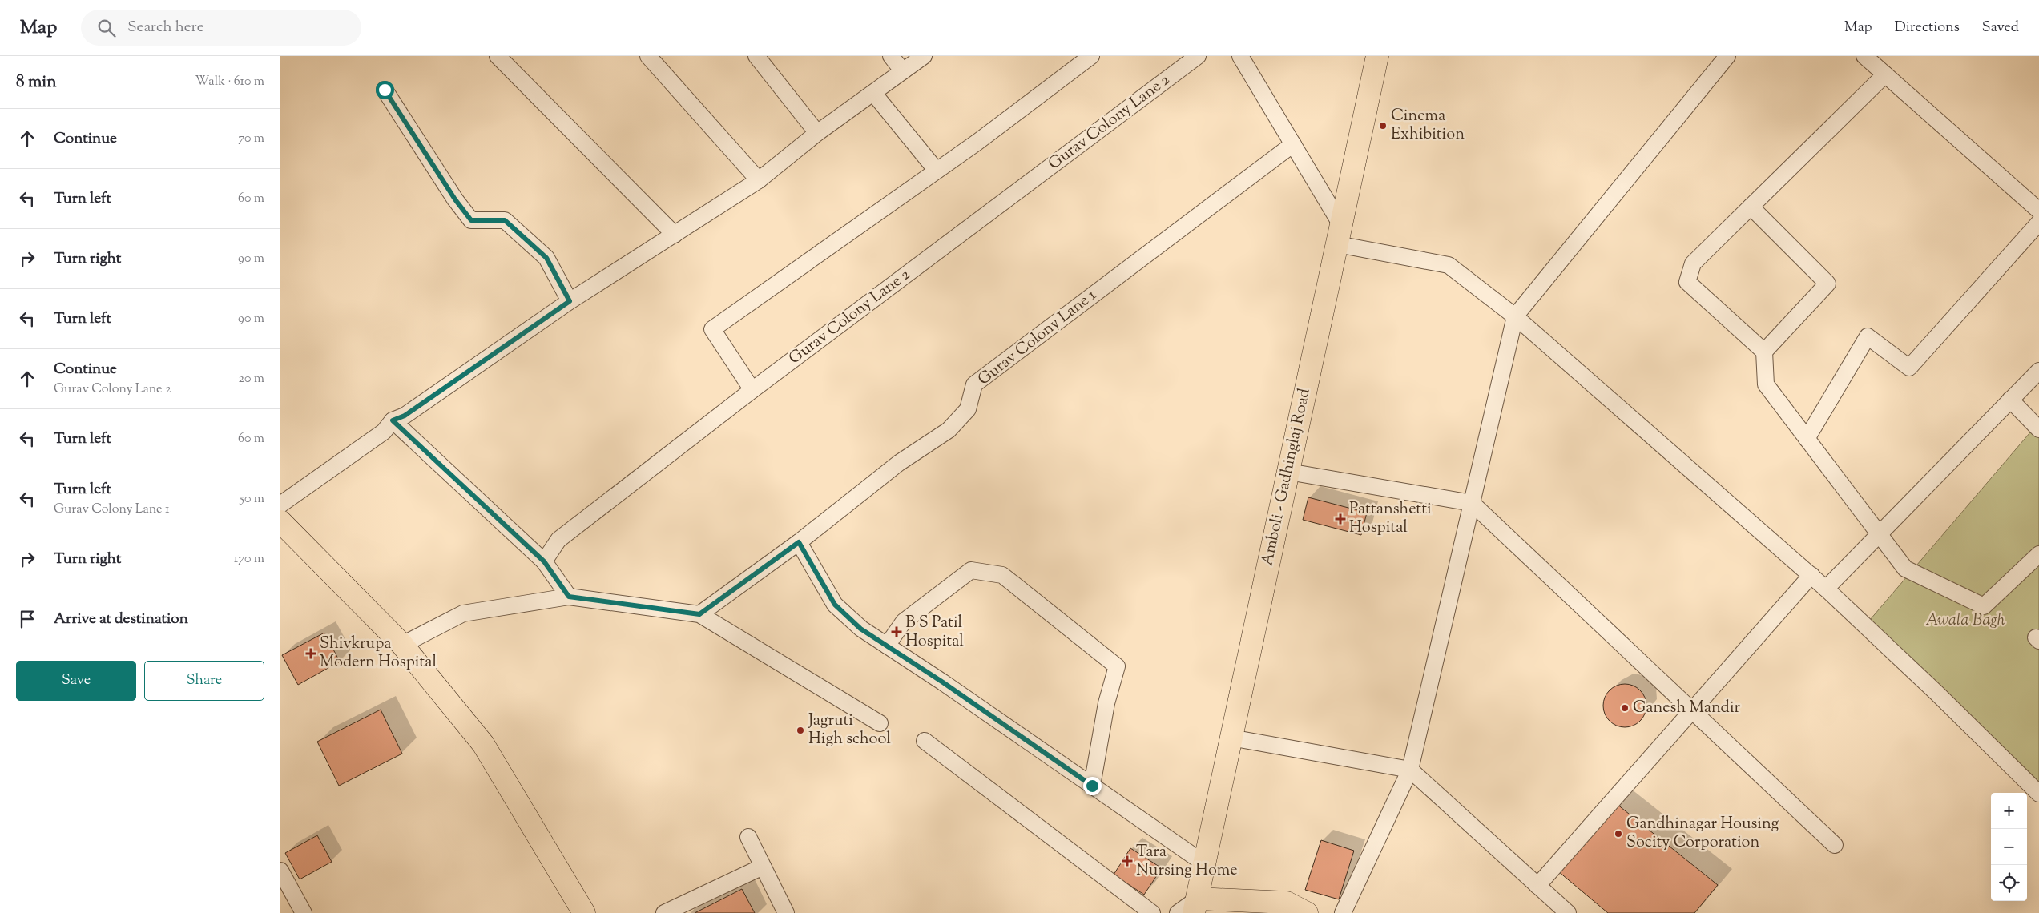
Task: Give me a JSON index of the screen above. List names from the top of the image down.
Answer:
{
  "streets": {
    "main road": ["Amboli - Gadhinglaj Road"],
    "street": ["Gurav Colony Lane 2", "Gurav Colony Lane 1"]
  },
  "parks": ["Awala Bagh"],
  "places": {
    "other": [
      "Cinema Exhibition",
      "Ganesh Mandir",
      "Jagruti High school",
      "Gandhinagar Housing Socity Corporation"
    ],
    "health": [
      "Pattanshetti Hospital",
      "B S Patil Hospital",
      "Shivkrupa Modern Hospital",
      "Tara Nursing Home"
    ]
  },
  "page": {
    "header": "Map",
    "search": "Search here",
    "nav": ["Map", "Directions", "Saved"],
    "heading": ["8 min", "Walk · 610 m"],
    "list": [
      ["Continue", "70 m"],
      ["Turn left", "60 m"],
      ["Turn right", "90 m"],
      ["Turn left", "90 m"],
      ["Continue", "Gurav Colony Lane 2", "20 m"],
      ["Turn left", "60 m"],
      ["Turn left", "Gurav Colony Lane 1", "50 m"],
      ["Turn right", "170 m"],
      "Arrive at destination"
    ],
    "buttons": ["Save", "Share"],
    "map_buttons": ["+", "−"]
  }
}
